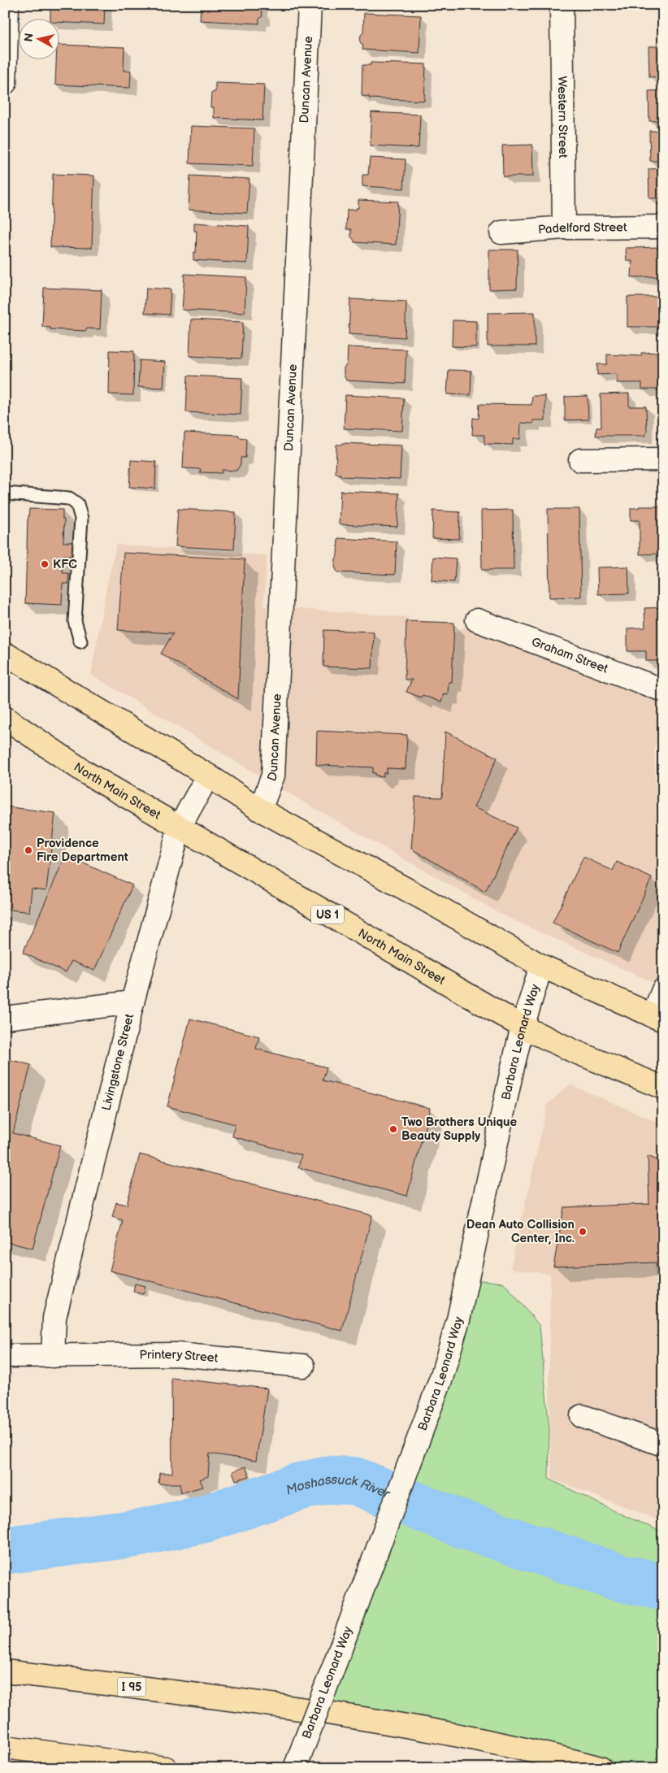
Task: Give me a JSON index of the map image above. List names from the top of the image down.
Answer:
{
  "streets": {
    "main road": ["North Main Street", "US 1", "I 95"],
    "street": [
      "Duncan Avenue",
      "Western Street",
      "Padelford Street",
      "Graham Street",
      "Barbara Leonard Way",
      "Livingstone Street",
      "Printery Street"
    ]
  },
  "crossings": [
    ["Western Street", "Padelford Street"],
    ["North Main Street", "Barbara Leonard Way"],
    ["North Main Street", "Livingstone Street"],
    ["Livingstone Street", "Printery Street"]
  ],
  "water": ["Moshassuck River"],
  "places": [
    "KFC",
    "Providence Fire Department",
    "Two Brothers Unique Beauty Supply",
    "Dean Auto Collision Center, Inc."
  ],
  "north": "left"
}
